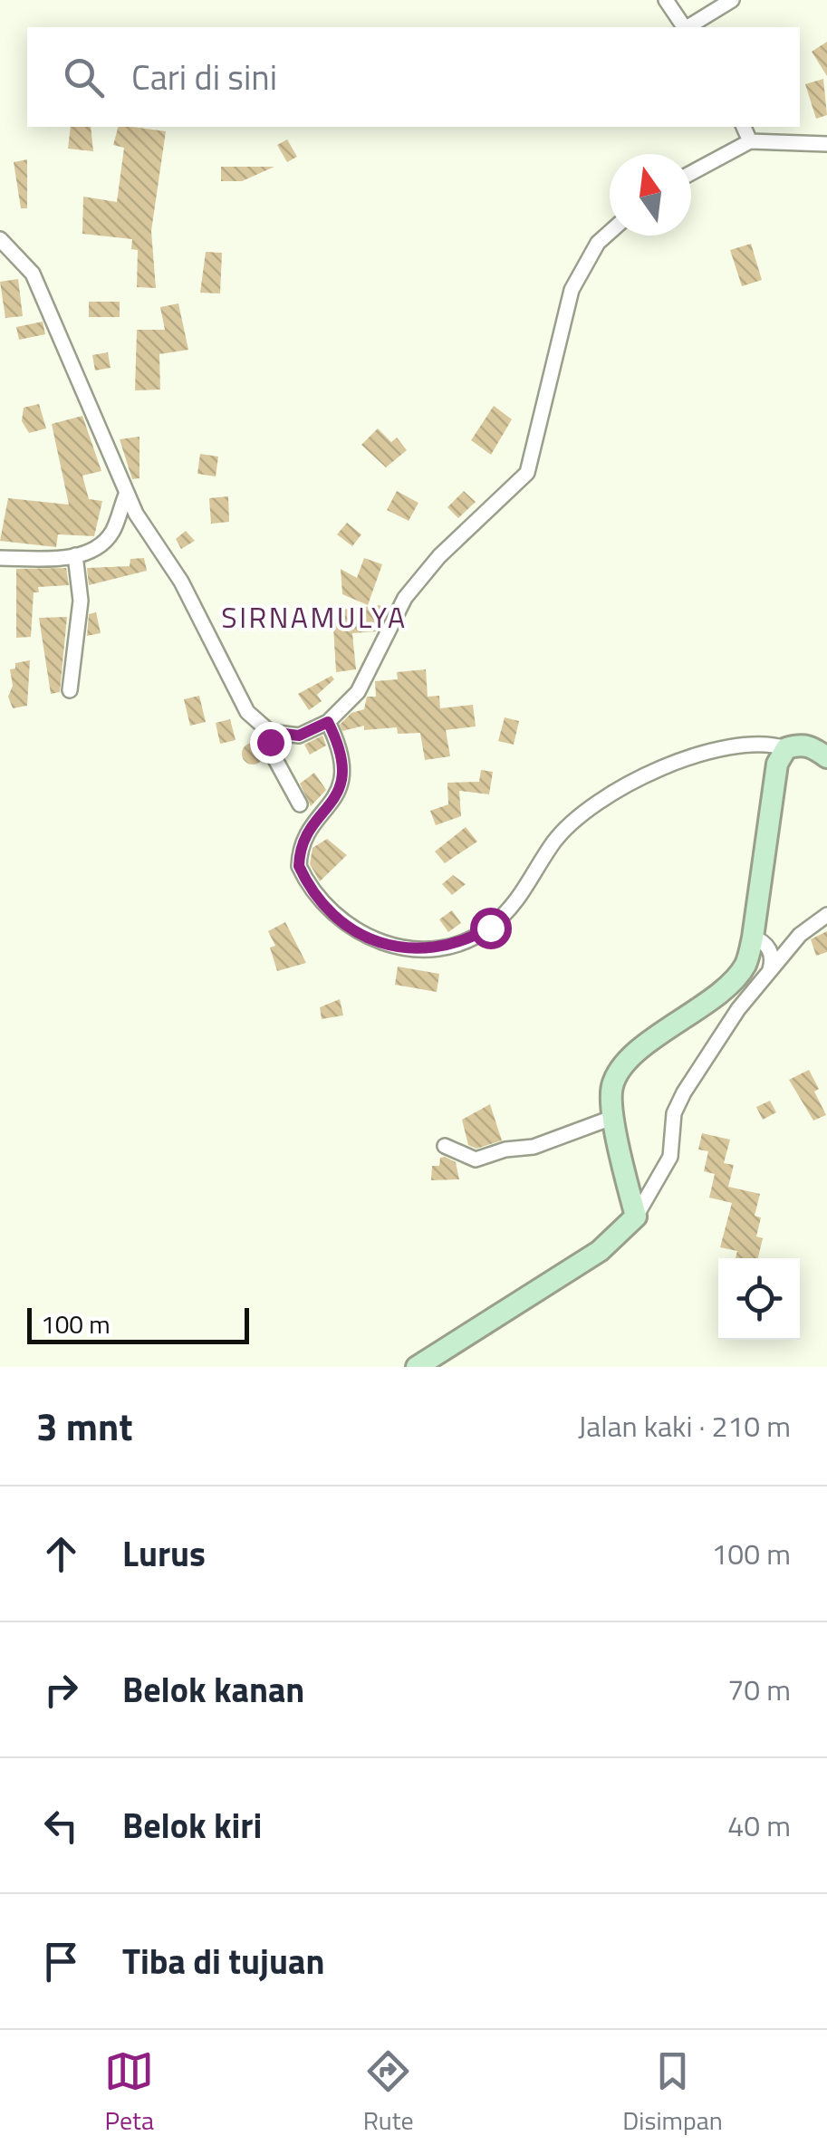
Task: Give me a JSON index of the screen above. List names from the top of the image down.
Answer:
{
  "districts": ["SIRNAMULYA"],
  "scale_bar": "100 m",
  "north": "top",
  "page": {
    "search": "Cari di sini",
    "scale": "100 m",
    "heading": ["3 mnt", "Jalan kaki · 210 m"],
    "list": [
      ["Lurus", "100 m"],
      ["Belok kanan", "70 m"],
      ["Belok kiri", "40 m"],
      "Tiba di tujuan"
    ],
    "nav": ["Peta", "Rute", "Disimpan"]
  }
}
